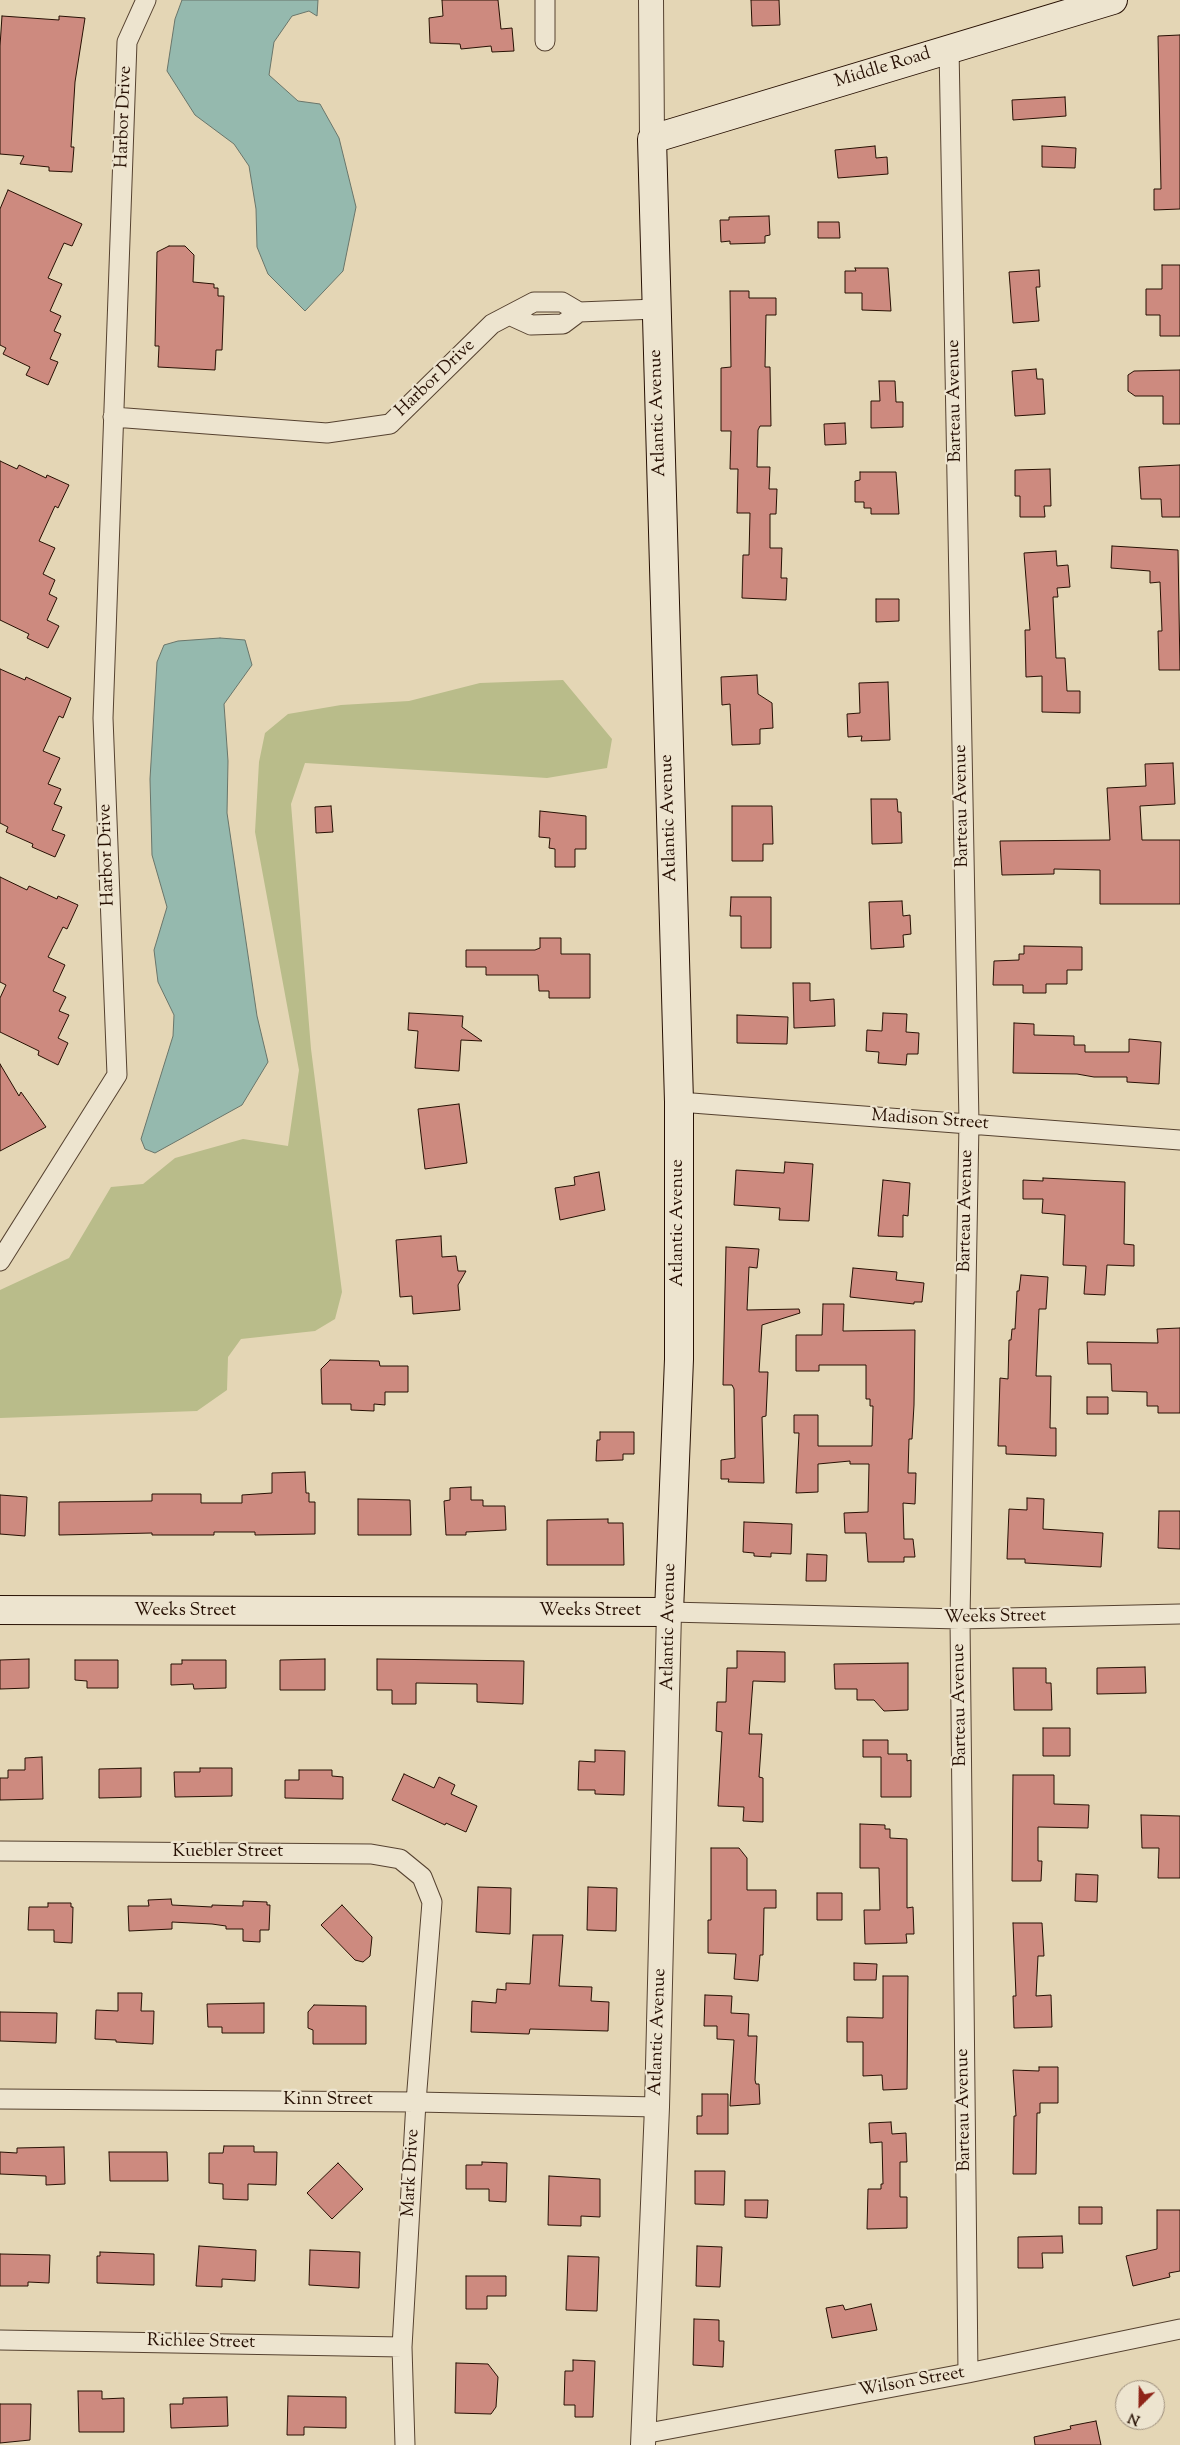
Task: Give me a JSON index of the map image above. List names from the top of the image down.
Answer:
{
  "streets": {
    "main road": ["Middle Road", "Atlantic Avenue", "Weeks Street"],
    "street": [
      "Harbor Drive",
      "Barteau Avenue",
      "Madison Street",
      "Kuebler Street",
      "Kinn Street",
      "Mark Drive",
      "Richlee Street",
      "Wilson Street"
    ]
  },
  "crossings": [
    ["Middle Road", "Barteau Avenue"],
    ["Middle Road", "Atlantic Avenue"],
    ["Harbor Drive", "Atlantic Avenue"],
    ["Barteau Avenue", "Madison Street"],
    ["Barteau Avenue", "Weeks Street"],
    ["Barteau Avenue", "Wilson Street"],
    ["Atlantic Avenue", "Madison Street"],
    ["Atlantic Avenue", "Weeks Street"],
    ["Atlantic Avenue", "Kinn Street"],
    ["Atlantic Avenue", "Wilson Street"],
    ["Kuebler Street", "Mark Drive"],
    ["Kinn Street", "Mark Drive"],
    ["Mark Drive", "Richlee Street"]
  ],
  "north": "bottom left"
}
